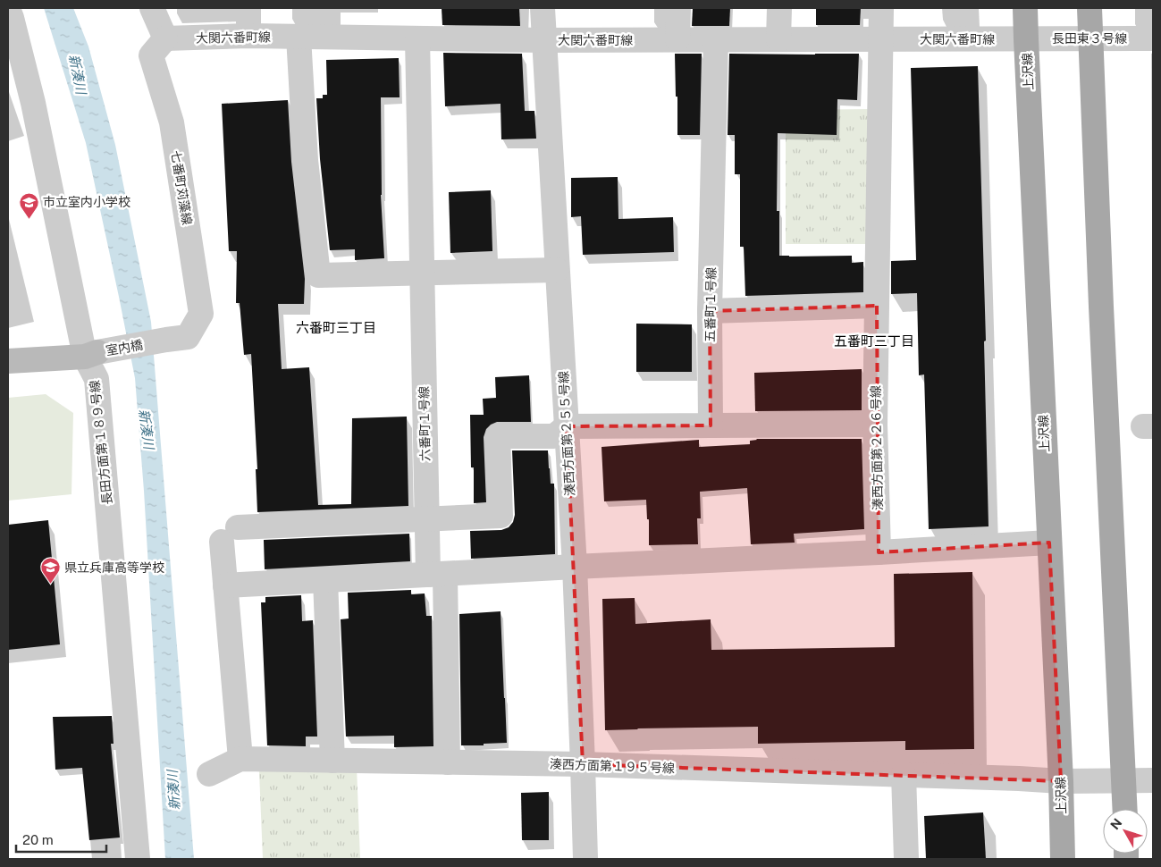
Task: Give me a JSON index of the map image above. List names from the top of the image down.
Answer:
{
  "streets": {
    "main road": ["上沢線"],
    "street": [
      "大関六番町線",
      "長田東３号線",
      "七番町苅藻線",
      "五番町１号線",
      "室内橋",
      "六番町１号線",
      "湊西方面第２５５号線",
      "長田方面第１８９号線",
      "湊西方面第２２６号線",
      "湊西方面第１９５号線"
    ]
  },
  "crossings": [
    ["大関六番町線", "長田東３号線"],
    ["大関六番町線", "上沢線"],
    ["大関六番町線", "七番町苅藻線"],
    ["大関六番町線", "五番町１号線"],
    ["大関六番町線", "六番町１号線"],
    ["大関六番町線", "湊西方面第２５５号線"],
    ["大関六番町線", "湊西方面第２２６号線"],
    ["長田東３号線", "上沢線"],
    ["上沢線", "湊西方面第１９５号線"],
    ["七番町苅藻線", "室内橋"],
    ["室内橋", "長田方面第１８９号線"],
    ["六番町１号線", "湊西方面第１９５号線"],
    ["湊西方面第２５５号線", "湊西方面第１９５号線"]
  ],
  "districts": ["六番町三丁目", "五番町三丁目"],
  "water": ["新湊川"],
  "places": {
    "school or university": ["市立室内小学校", "県立兵庫高等学校"]
  },
  "scale_bar": "20 m",
  "north": "top left"
}
